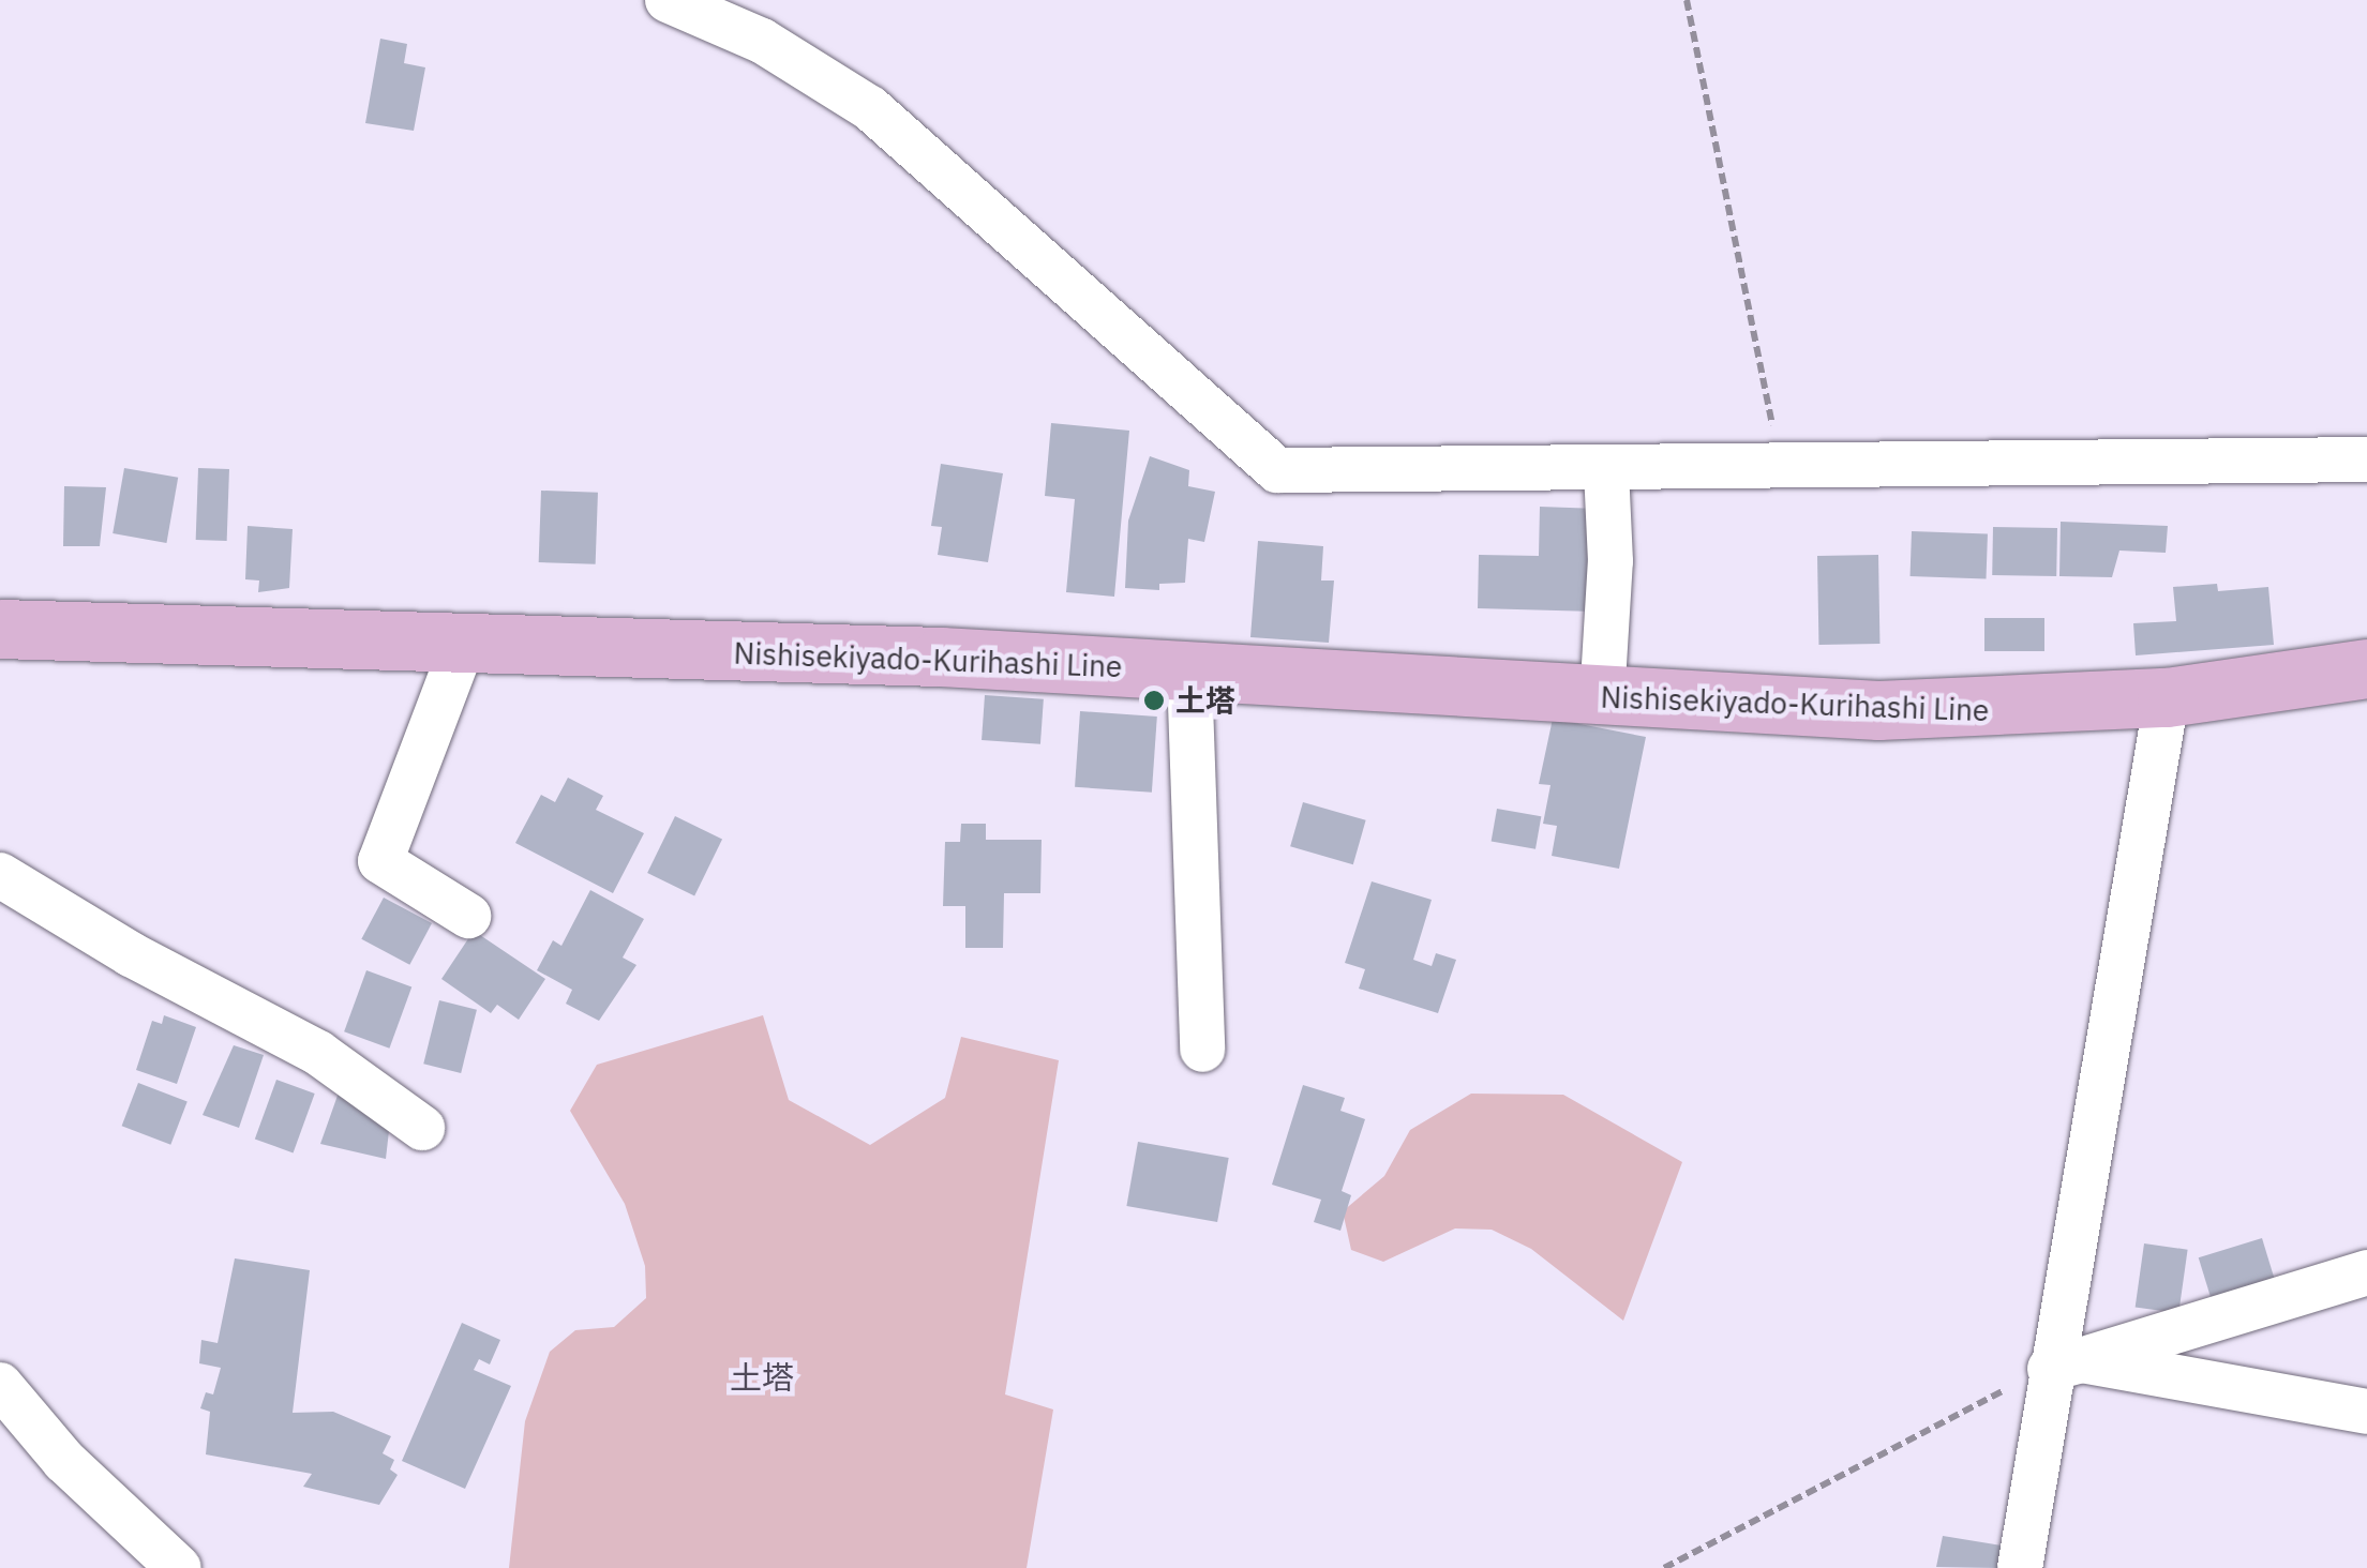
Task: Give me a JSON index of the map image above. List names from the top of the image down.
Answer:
{
  "streets": {
    "main road": ["Nishisekiyado-Kurihashi Line"]
  },
  "districts": ["土塔"],
  "places": ["土塔"]
}
